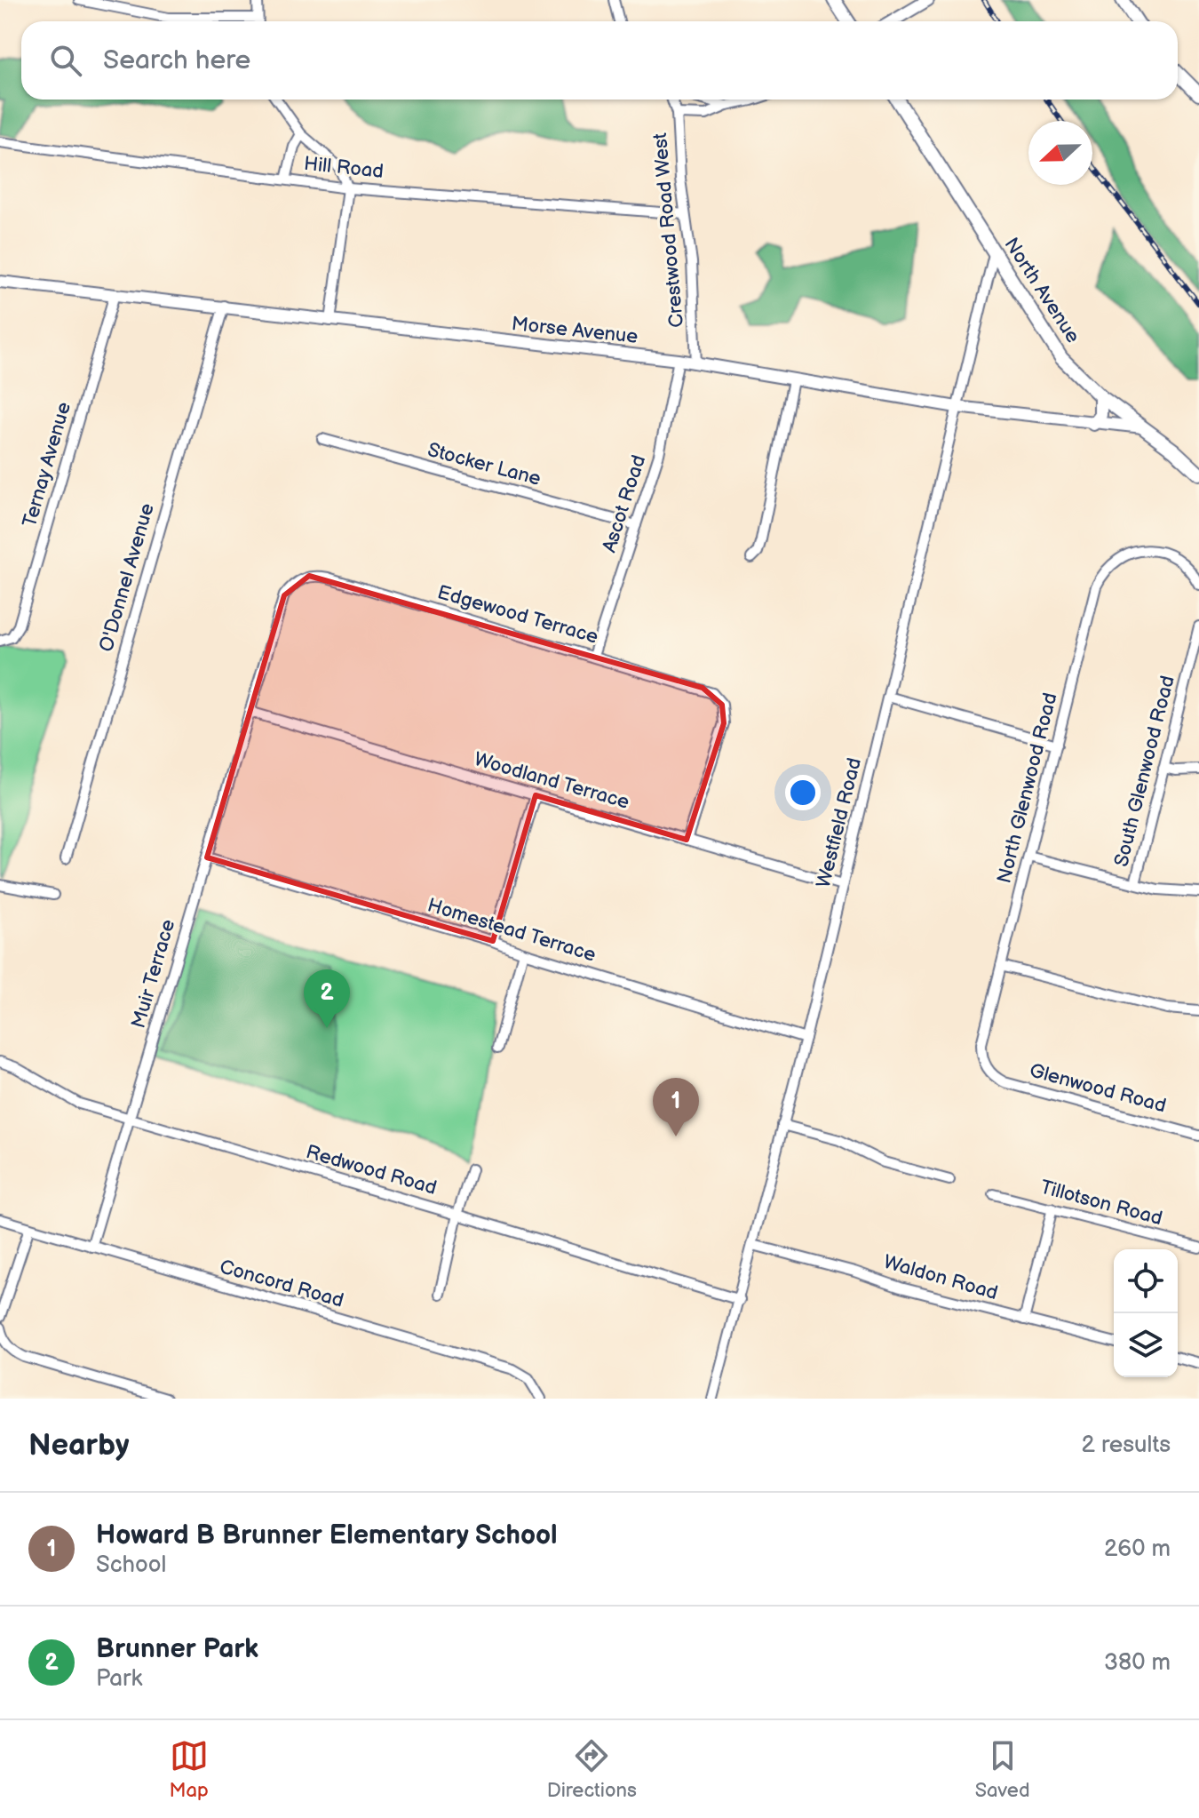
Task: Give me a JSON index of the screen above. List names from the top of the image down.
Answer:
{
  "streets": {
    "main road": ["North Avenue"],
    "street": [
      "Hill Road",
      "Crestwood Road West",
      "Morse Avenue",
      "Ternay Avenue",
      "Stocker Lane",
      "Ascot Road",
      "O'Donnel Avenue",
      "Edgewood Terrace",
      "South Glenwood Road",
      "Woodland Terrace",
      "North Glenwood Road",
      "Westfield Road",
      "Homestead Terrace",
      "Muir Terrace",
      "Glenwood Road",
      "Redwood Road",
      "Tillotson Road",
      "Waldon Road",
      "Concord Road"
    ]
  },
  "crossings": [
    ["Hill Road", "Crestwood Road West"],
    ["Crestwood Road West", "Morse Avenue"],
    ["North Avenue", "Morse Avenue"],
    ["North Avenue", "Westfield Road"],
    ["Morse Avenue", "Ternay Avenue"],
    ["Morse Avenue", "Ascot Road"],
    ["Morse Avenue", "O'Donnel Avenue"],
    ["Morse Avenue", "Westfield Road"],
    ["Stocker Lane", "Ascot Road"],
    ["Ascot Road", "Edgewood Terrace"],
    ["Edgewood Terrace", "Woodland Terrace"],
    ["Edgewood Terrace", "Muir Terrace"],
    ["Woodland Terrace", "Westfield Road"],
    ["Woodland Terrace", "Muir Terrace"],
    ["North Glenwood Road", "Glenwood Road"],
    ["Westfield Road", "Homestead Terrace"],
    ["Westfield Road", "Redwood Road"],
    ["Westfield Road", "Waldon Road"],
    ["Homestead Terrace", "Muir Terrace"],
    ["Muir Terrace", "Redwood Road"],
    ["Muir Terrace", "Concord Road"]
  ],
  "north": "left",
  "page": {
    "search": "Search here",
    "pins": ["2", "1"],
    "heading": ["Nearby", "2 results"],
    "list": [
      {
        "mark": "1",
        "name": "Howard B Brunner Elementary School",
        "note": "School",
        "value": "260 m"
      },
      {
        "mark": "2",
        "name": "Brunner Park",
        "note": "Park",
        "value": "380 m"
      }
    ],
    "nav": ["Map", "Directions", "Saved"]
  }
}
